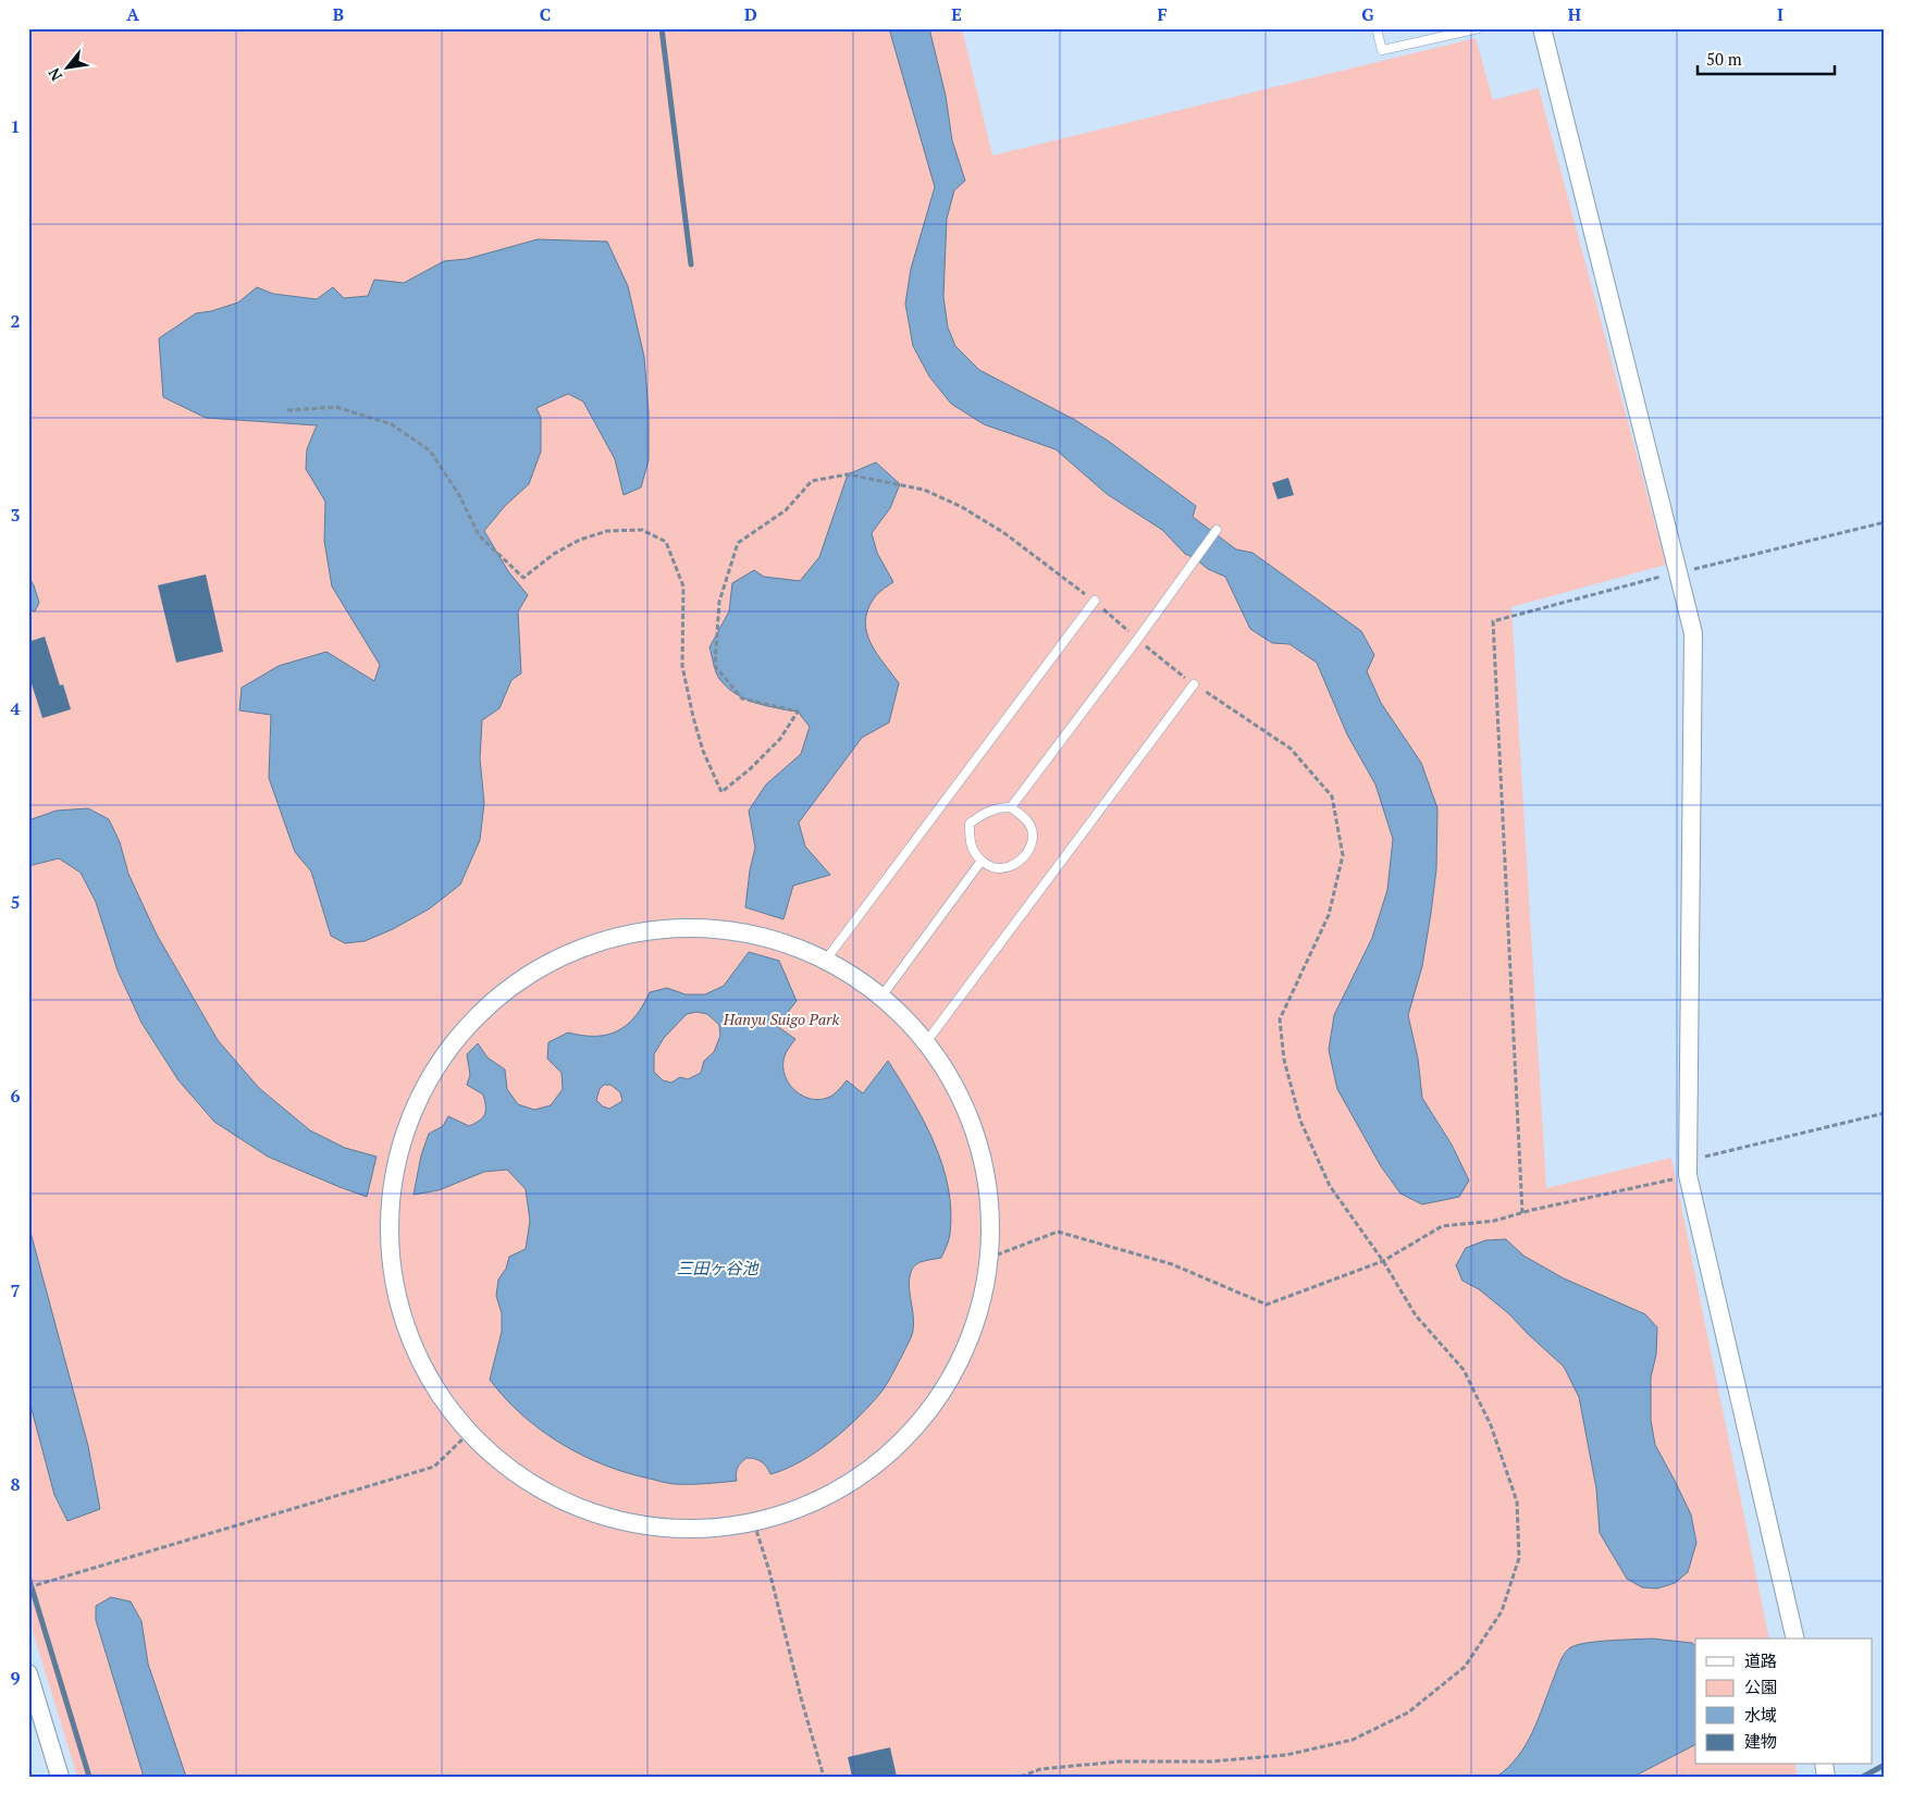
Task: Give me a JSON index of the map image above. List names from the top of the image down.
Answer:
{
  "water": ["三田ヶ谷池"],
  "parks": ["Hanyu Suigo Park"],
  "legend": [
    "道路",
    "公園",
    "水域",
    "建物"
  ],
  "scale_bar": "50 m",
  "north": "bottom left",
  "grid": {
    "columns": [
      "A",
      "B",
      "C",
      "D",
      "E",
      "F",
      "G",
      "H",
      "I"
    ],
    "rows": [
      "1",
      "2",
      "3",
      "4",
      "5",
      "6",
      "7",
      "8",
      "9"
    ]
  }
}
